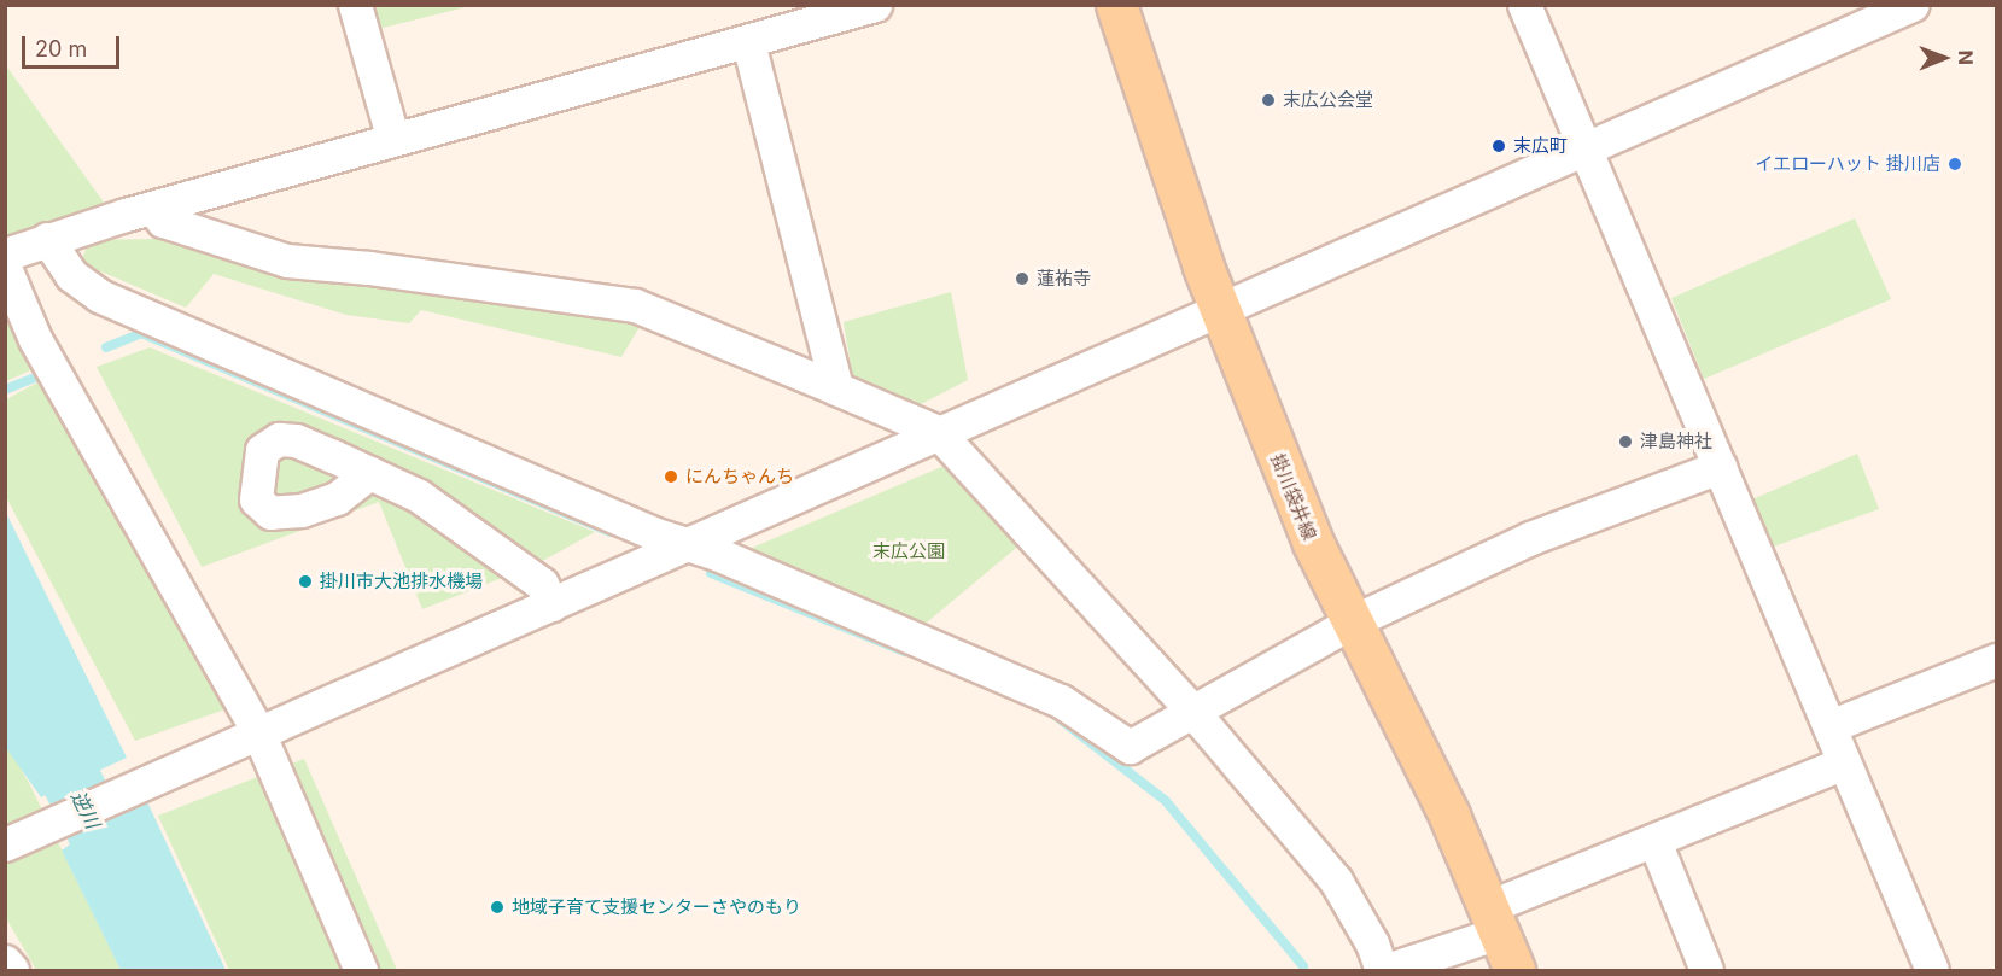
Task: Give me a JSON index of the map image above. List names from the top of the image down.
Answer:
{
  "streets": {
    "main road": ["掛川袋井線"]
  },
  "water": ["逆川"],
  "parks": ["末広公園"],
  "places": [
    "末広公会堂",
    "末広町",
    "イエローハット 掛川店",
    "蓮祐寺",
    "津島神社",
    "にんちゃんち",
    "掛川市大池排水機場",
    "地域子育て支援センターさやのもり"
  ],
  "scale_bar": "20 m",
  "north": "right"
}
